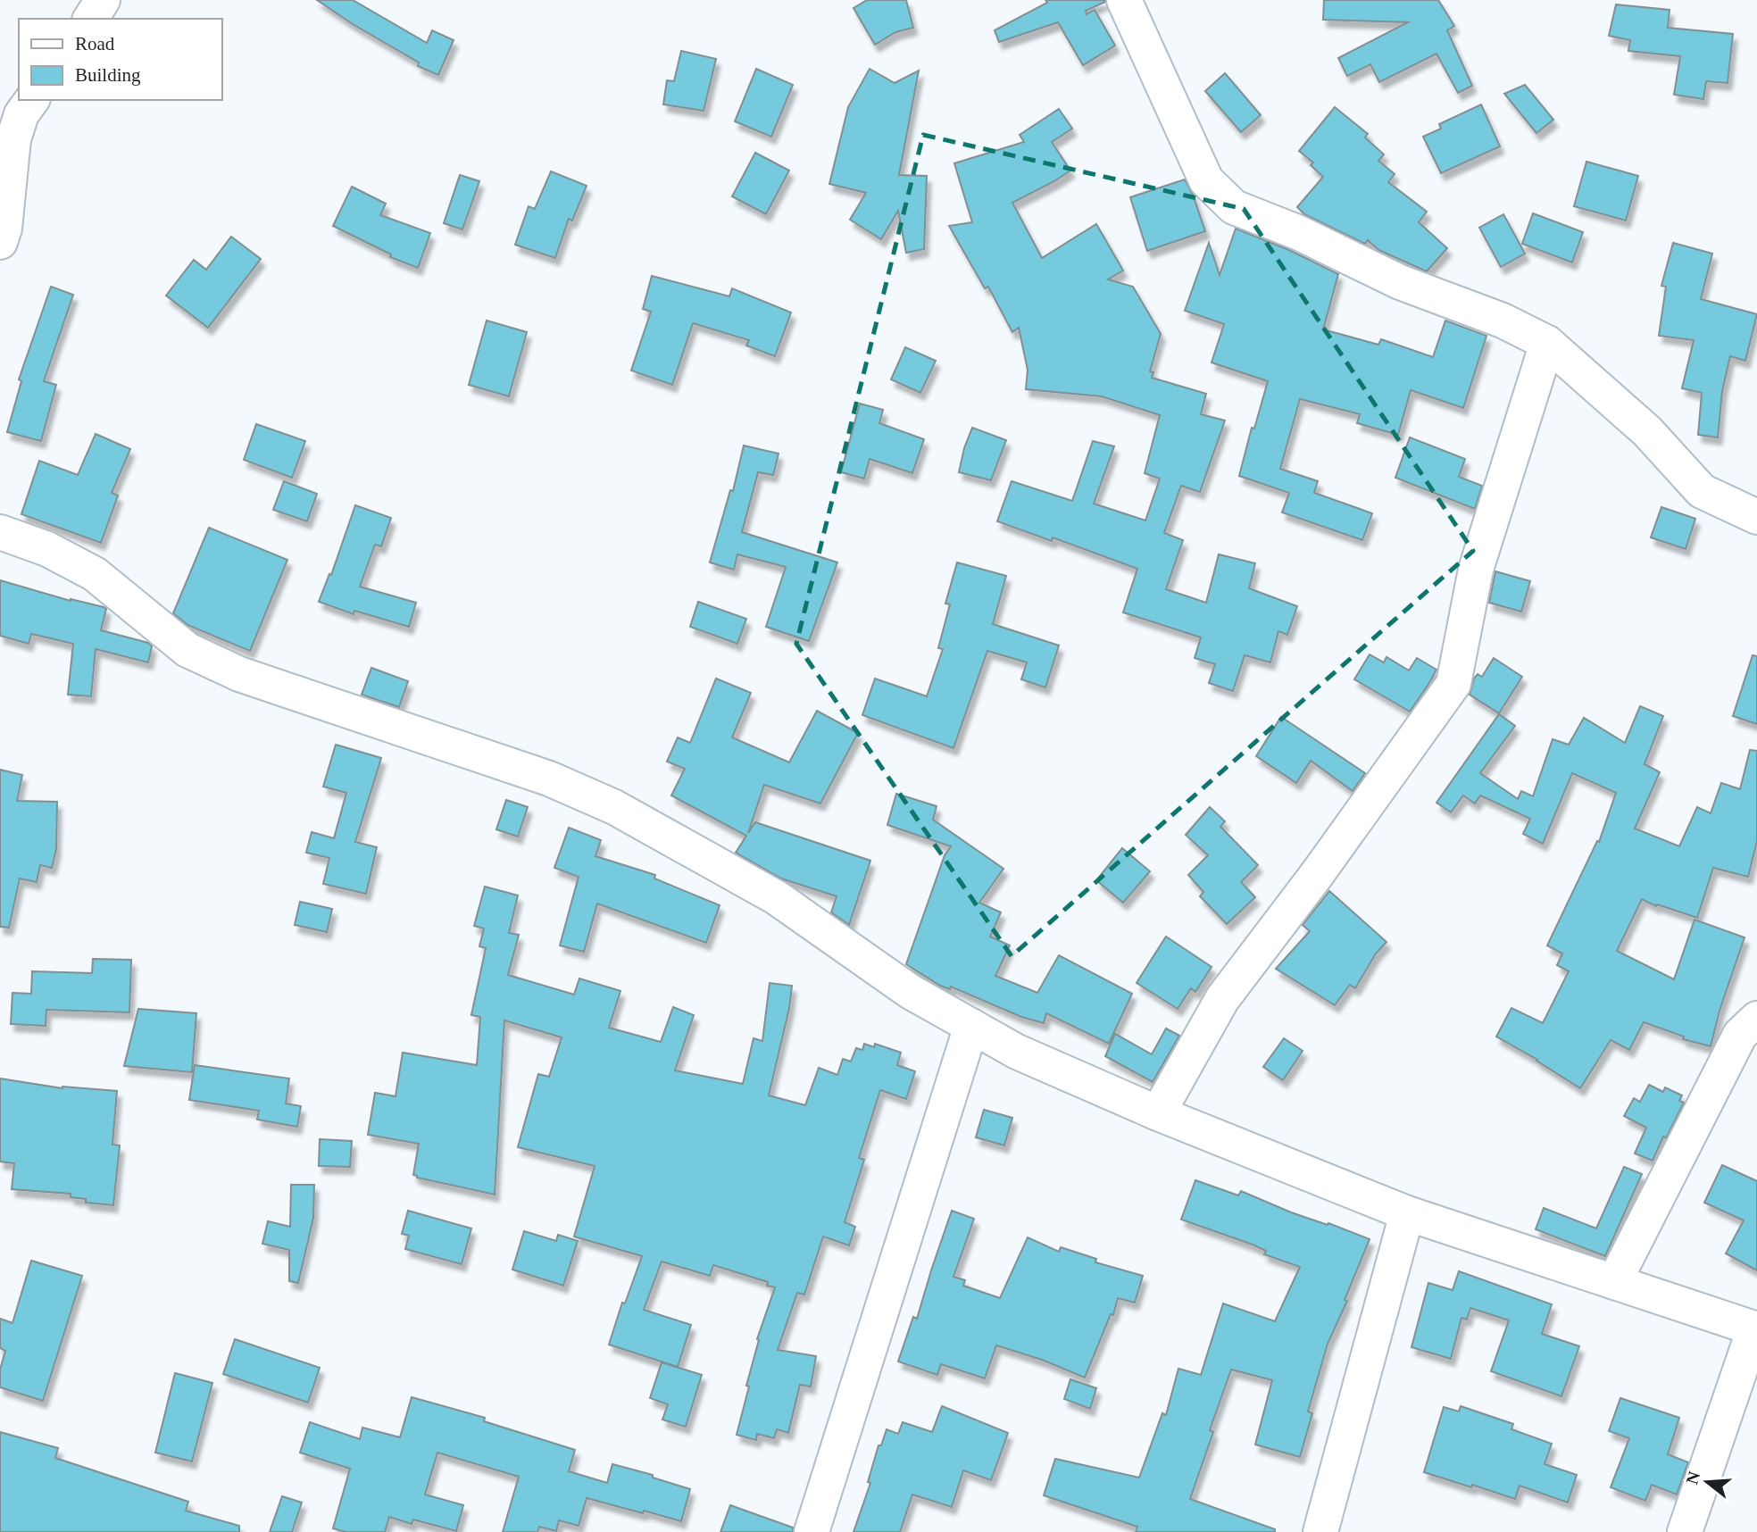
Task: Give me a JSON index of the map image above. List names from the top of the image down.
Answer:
{
  "legend": ["Road", "Building"],
  "north": "left"
}
